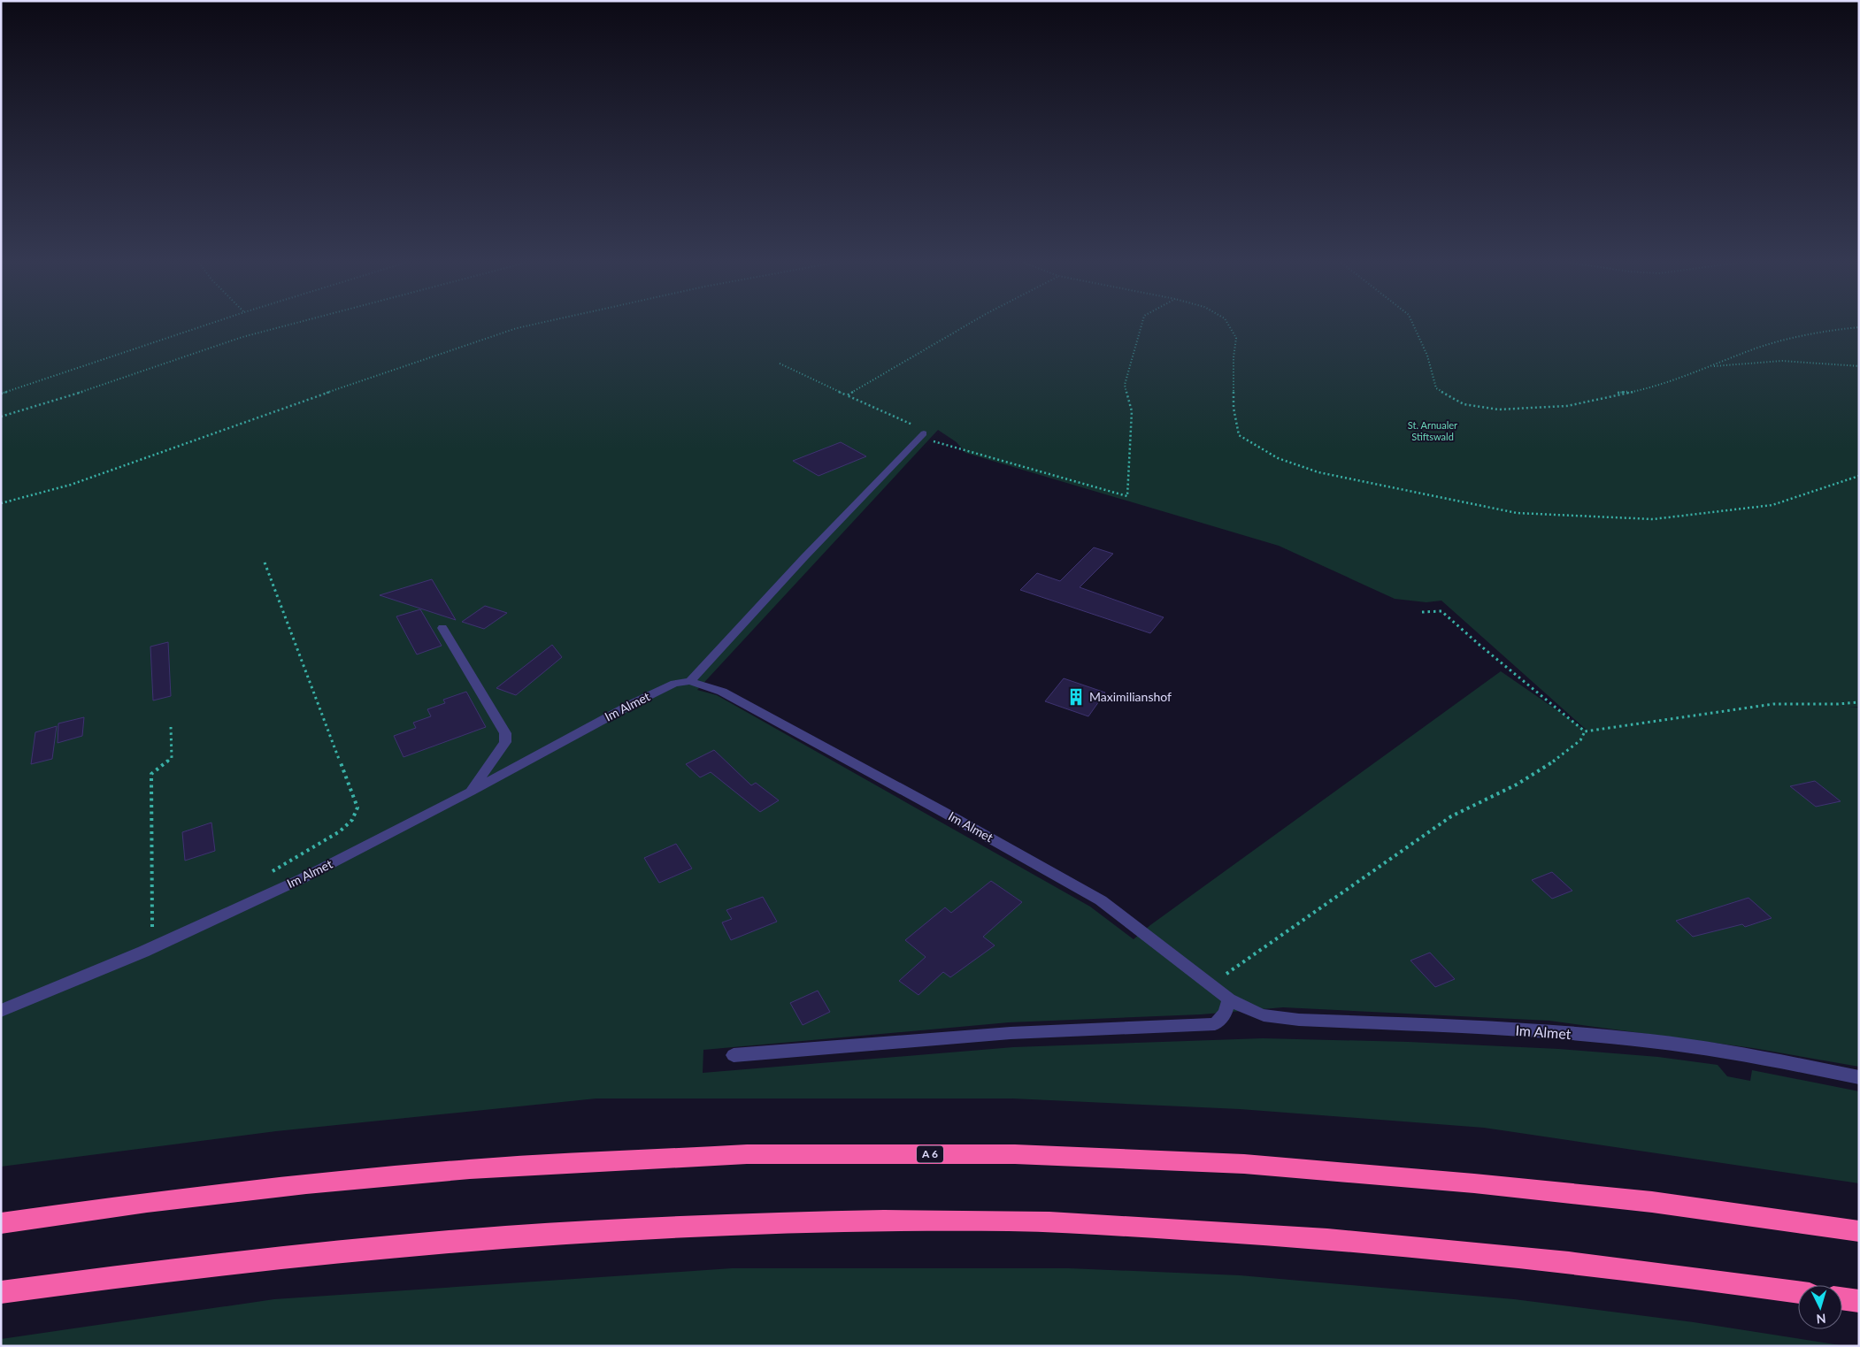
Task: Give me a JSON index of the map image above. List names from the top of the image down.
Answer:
{
  "streets": {
    "highway": ["A 6"],
    "lane": ["Im Almet"]
  },
  "parks": ["St. Arnualer Stiftswald"],
  "places": {
    "building": ["Maximilianshof"]
  },
  "north": "bottom"
}
